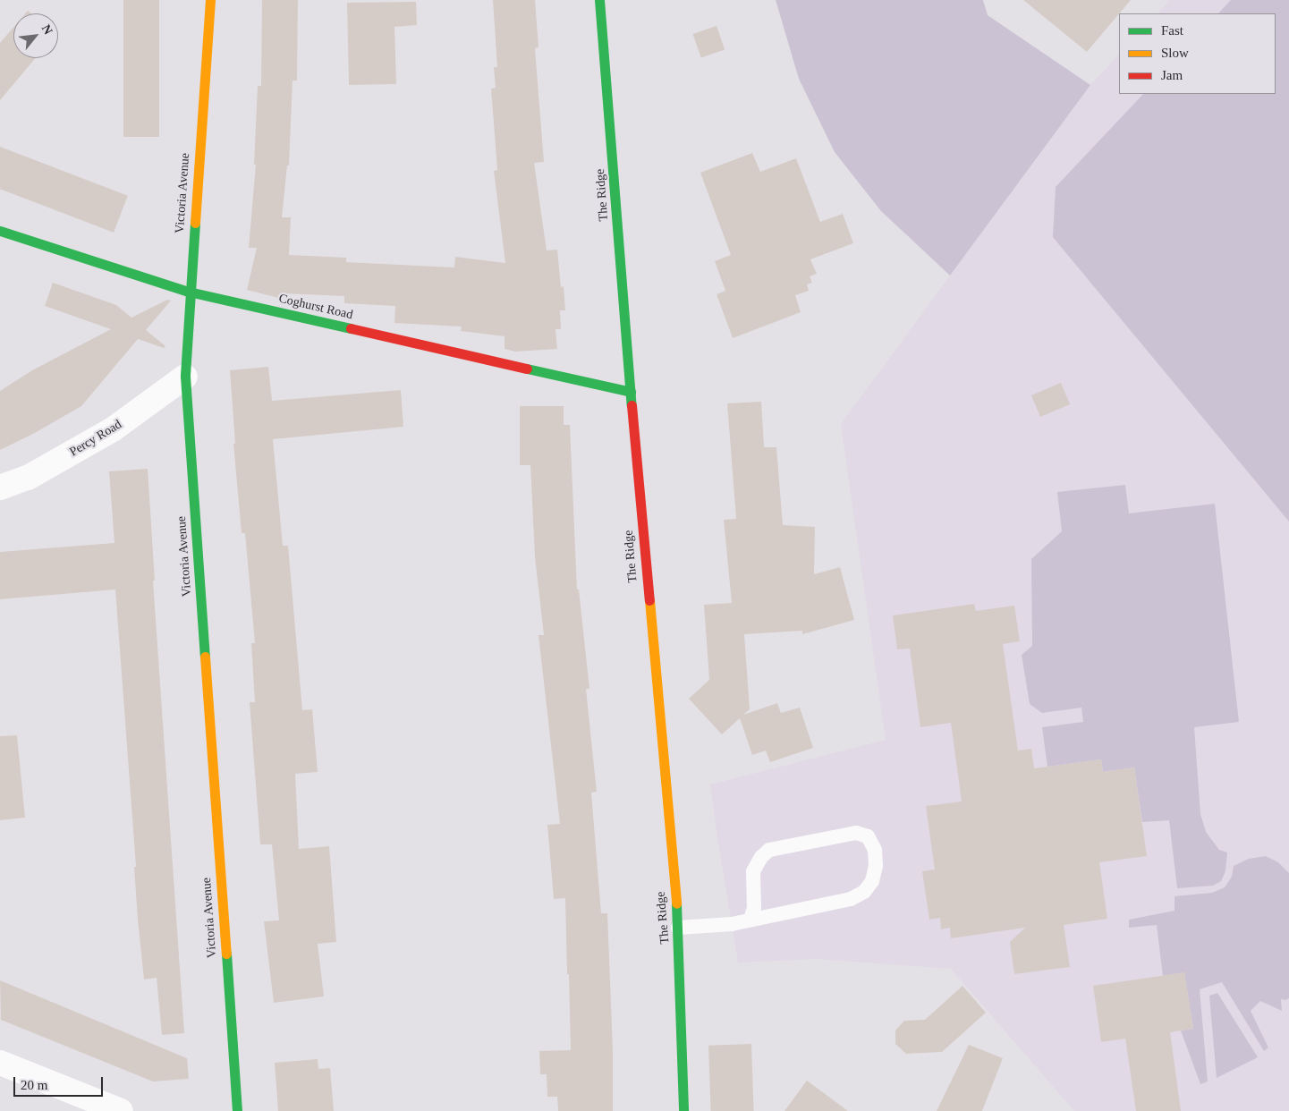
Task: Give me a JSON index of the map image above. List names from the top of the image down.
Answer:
{
  "streets": {
    "street": [
      "Victoria Avenue",
      "The Ridge",
      "Coghurst Road",
      "Percy Road"
    ]
  },
  "crossings": [
    ["Victoria Avenue", "Coghurst Road"],
    ["Victoria Avenue", "Percy Road"],
    ["The Ridge", "Coghurst Road"]
  ],
  "legend": ["Fast", "Slow", "Jam"],
  "scale_bar": "20 m",
  "north": "top right"
}
